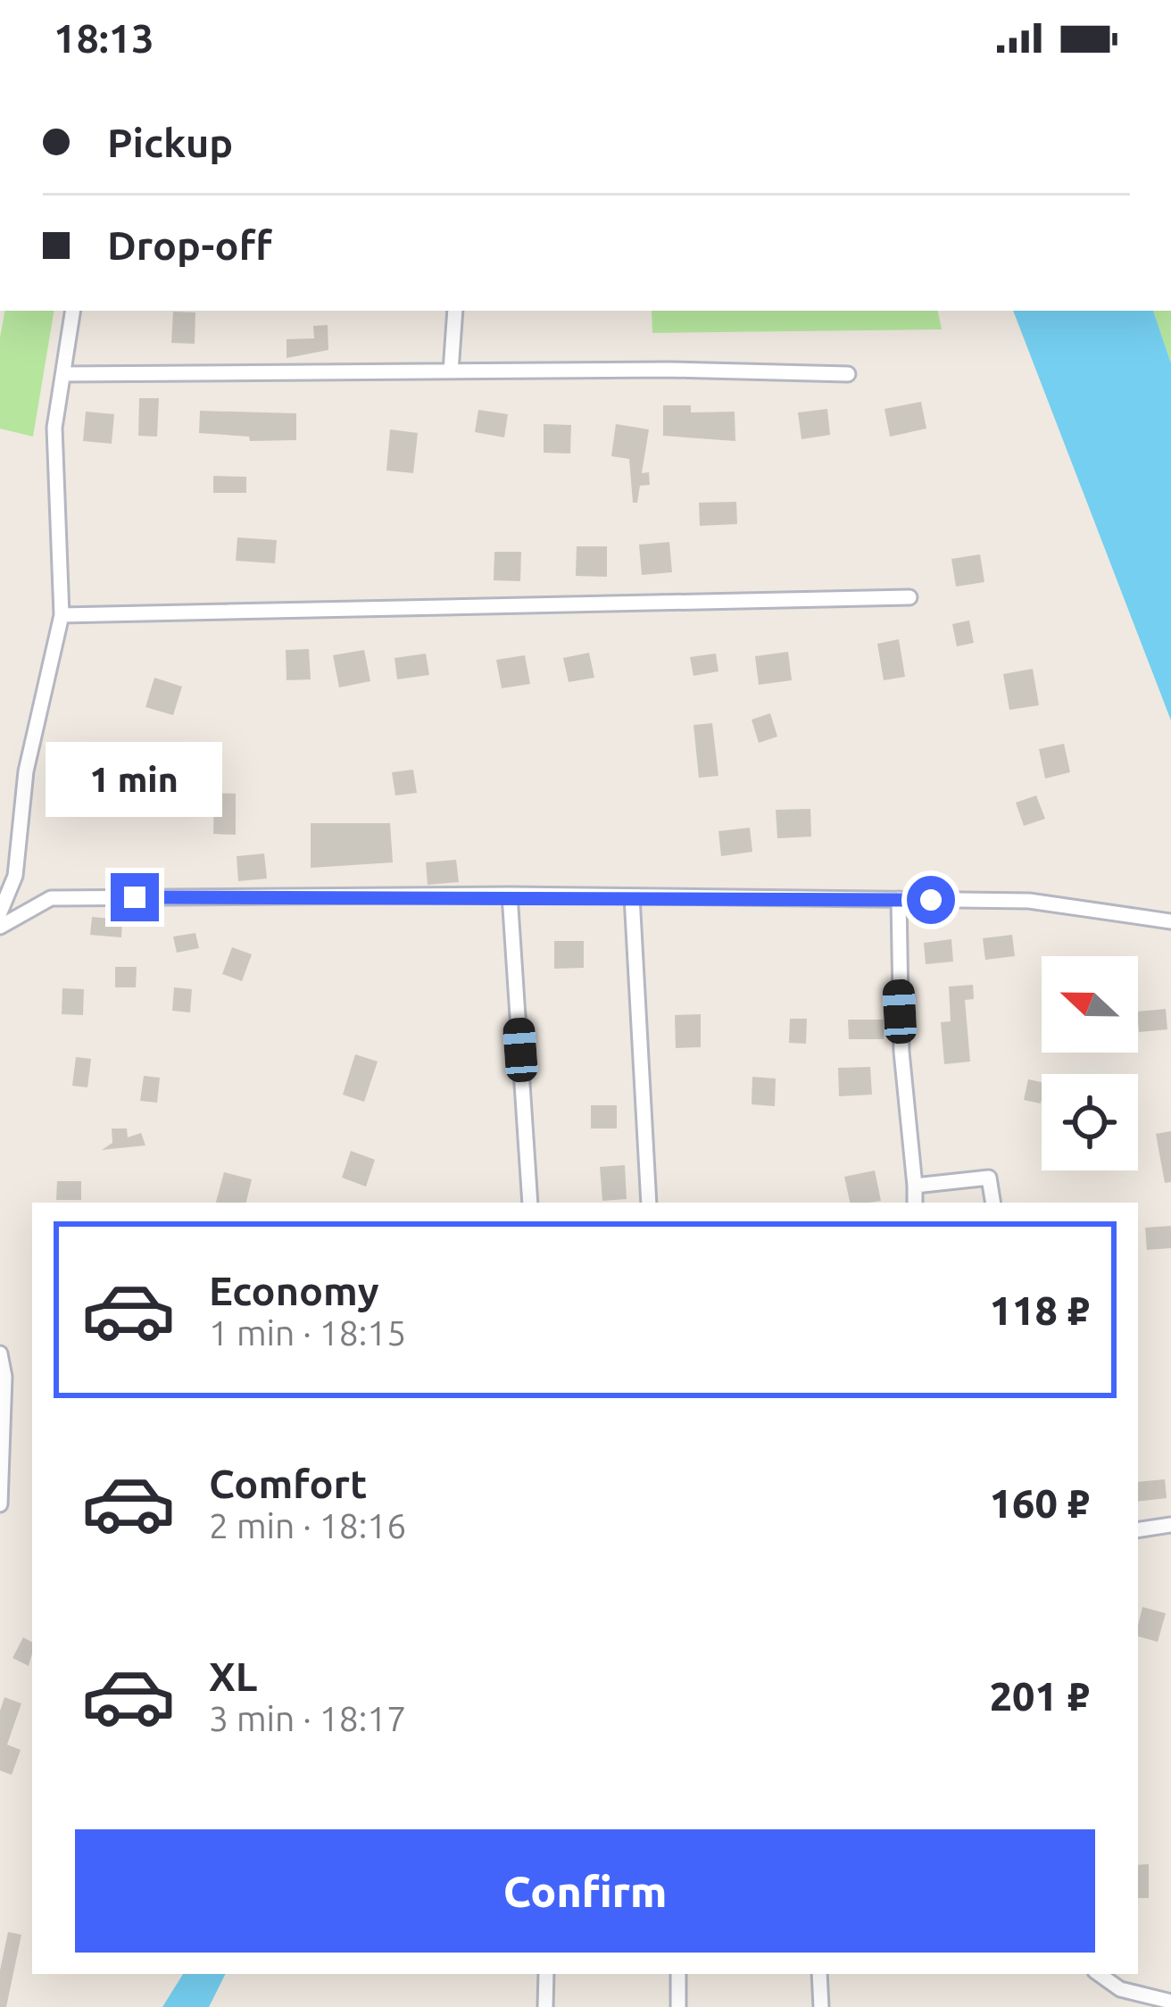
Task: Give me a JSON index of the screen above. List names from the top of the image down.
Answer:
{
  "north": "left",
  "page": {
    "status": "18:13",
    "banner": ["Pickup", "Drop-off"],
    "bubble": "1 min",
    "list": [
      {
        "name": "Economy",
        "note": "1 min · 18:15",
        "value": "118 ₽"
      },
      {
        "name": "Comfort",
        "note": "2 min · 18:16",
        "value": "160 ₽"
      },
      {
        "name": "XL",
        "note": "3 min · 18:17",
        "value": "201 ₽"
      }
    ],
    "buttons": "Confirm"
  }
}
